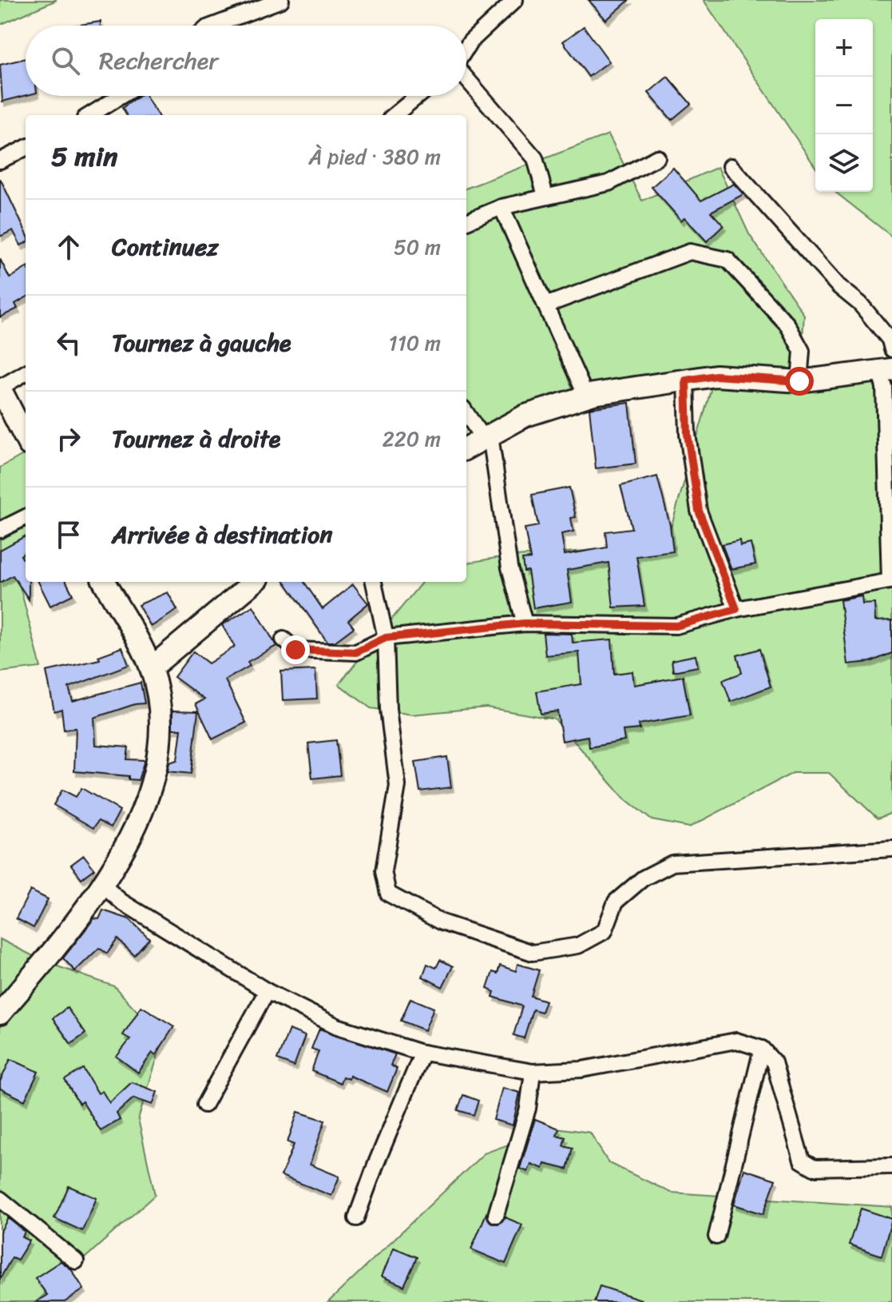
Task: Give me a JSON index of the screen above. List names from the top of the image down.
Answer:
{
  "page": {
    "map_buttons": ["+", "−"],
    "search": "Rechercher",
    "heading": ["5 min", "À pied · 380 m"],
    "list": [
      ["Continuez", "50 m"],
      ["Tournez à gauche", "110 m"],
      ["Tournez à droite", "220 m"],
      "Arrivée à destination"
    ]
  }
}
